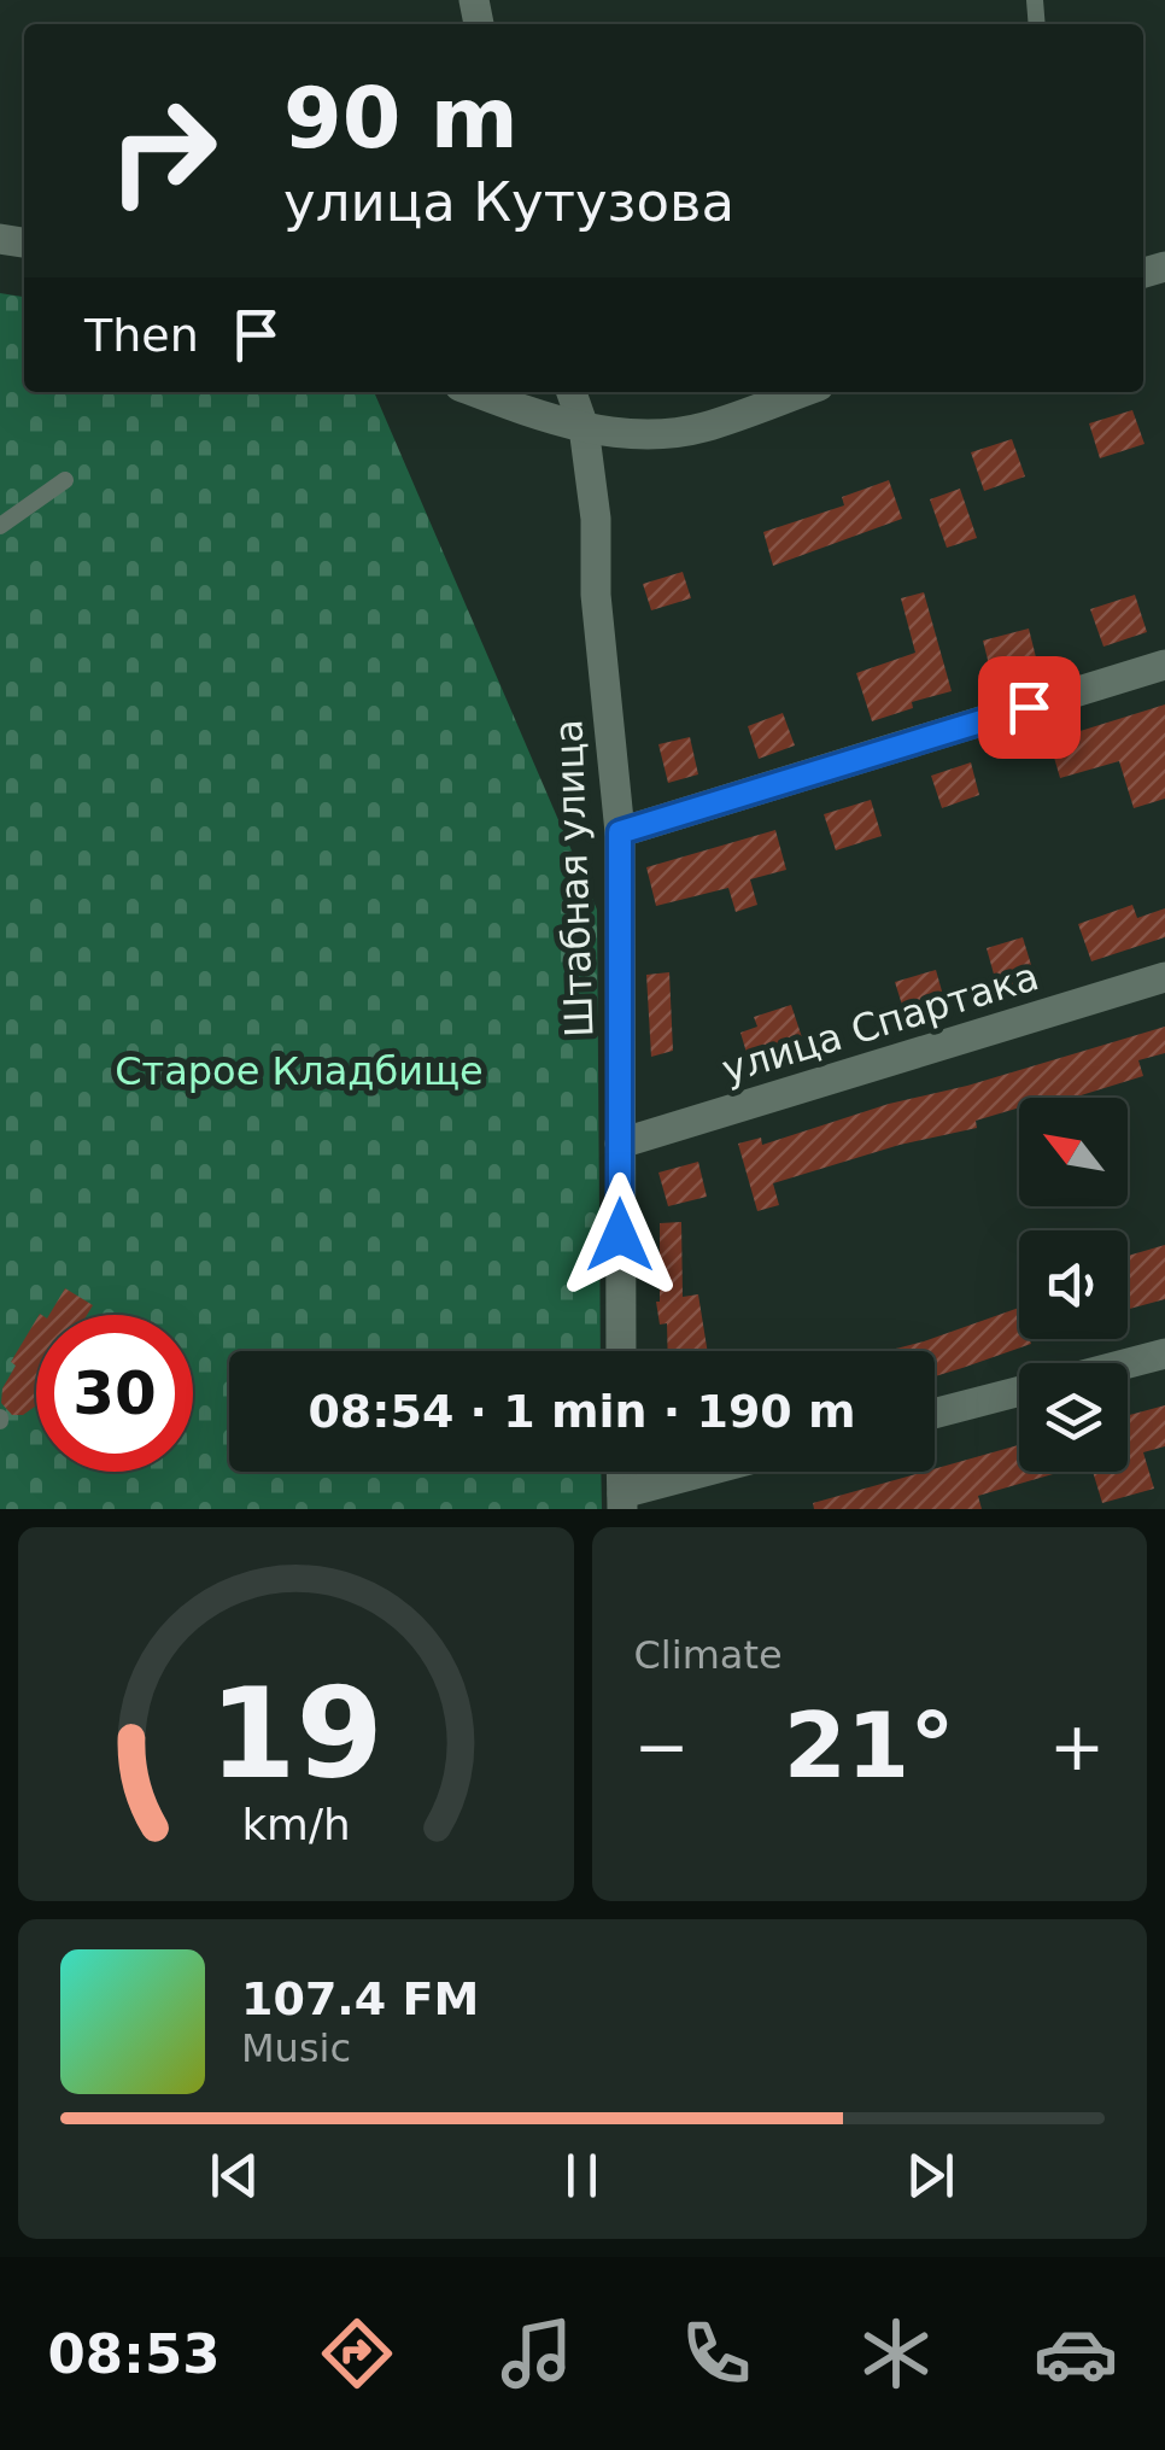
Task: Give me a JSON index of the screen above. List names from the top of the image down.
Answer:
{
  "streets": {
    "street": ["Штабная улица", "улица Спартака"]
  },
  "crossings": [
    ["Штабная улица", "улица Спартака"]
  ],
  "parks": ["Старое Кладбище"],
  "north": "top left",
  "page": {
    "turn": ["90 m", "улица Кутузова"],
    "then": "Then",
    "limit": "30",
    "trip": "08:54 · 1 min · 190 m",
    "tile": "Climate",
    "heat": ["−", "21°", "+"],
    "song": ["107.4 FM", "Music"],
    "tabs": "08:53",
    "gauge": ["19", "km/h"]
  }
}
